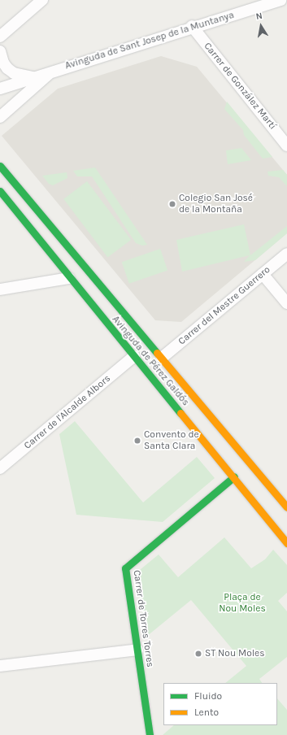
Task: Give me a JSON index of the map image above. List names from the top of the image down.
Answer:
{
  "streets": {
    "main road": ["Avinguda de Pérez Galdós", "Carrer de Torres Torres"],
    "street": [
      "Avinguda de Sant Josep de la Muntanya",
      "Carrer de González Martí",
      "Carrer del Mestre Guerrero",
      "Carrer de l'Alcalde Albors"
    ]
  },
  "crossings": [
    ["Avinguda de Sant Josep de la Muntanya", "Carrer de González Martí"],
    ["Carrer del Mestre Guerrero", "Avinguda de Pérez Galdós"],
    ["Avinguda de Pérez Galdós", "Carrer de l'Alcalde Albors"],
    ["Avinguda de Pérez Galdós", "Carrer de Torres Torres"]
  ],
  "parks": ["Plaça de Nou Moles"],
  "places": ["Colegio San José de la Montaña", "Convento de Santa Clara", "ST Nou Moles"],
  "legend": ["Fluido", "Lento"],
  "north": "top"
}
